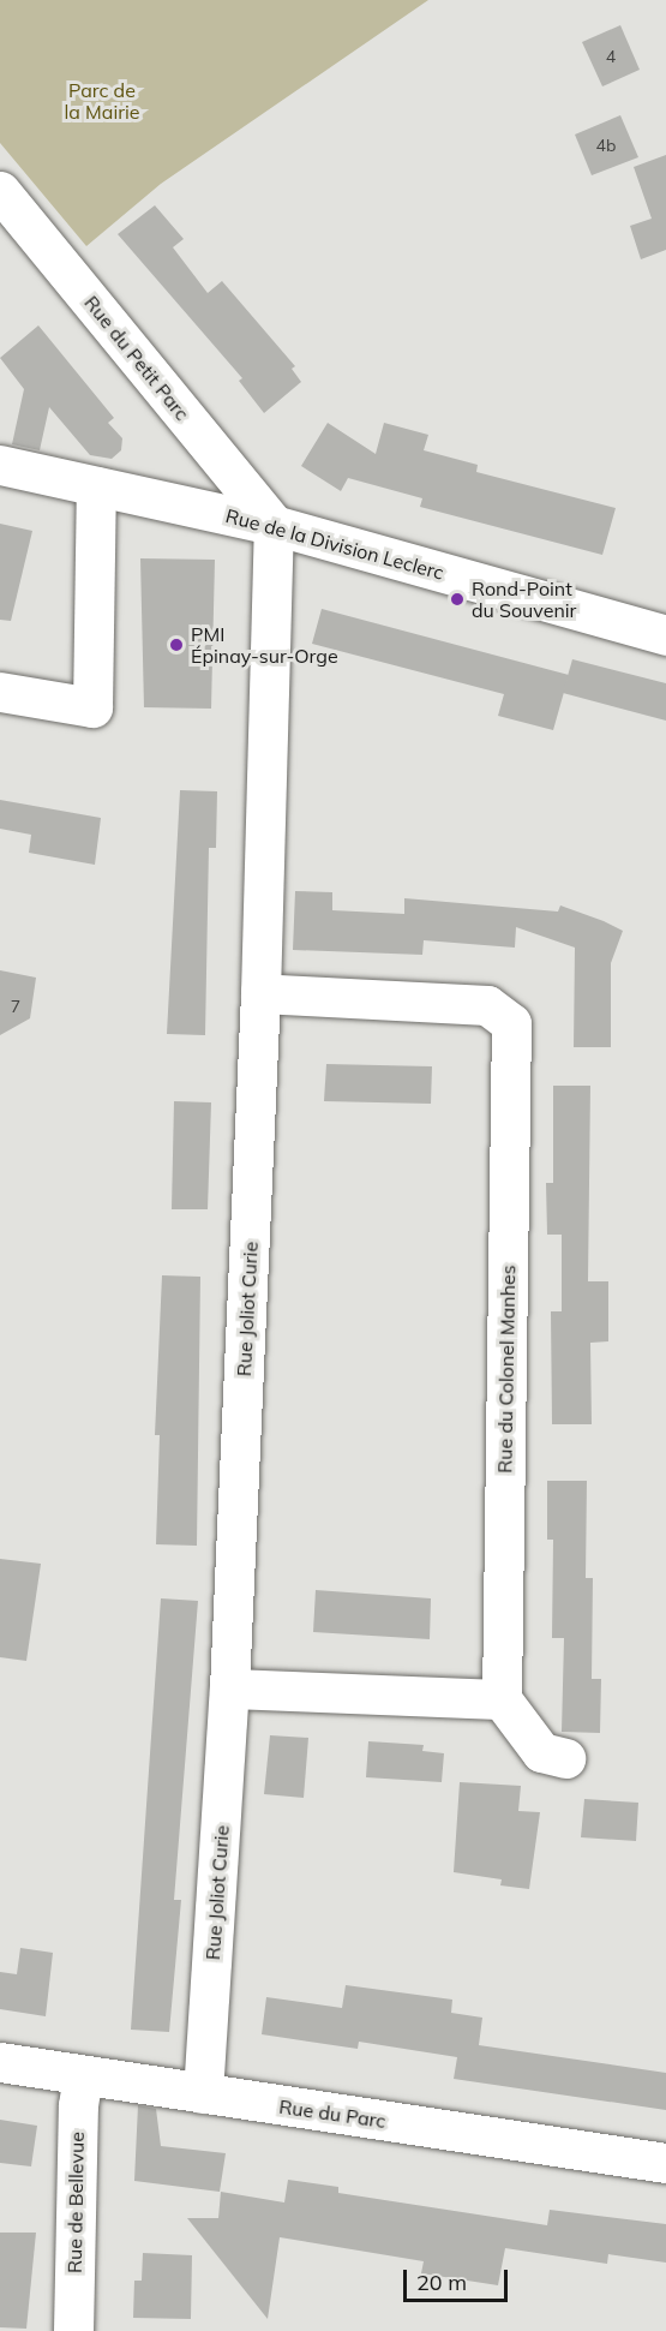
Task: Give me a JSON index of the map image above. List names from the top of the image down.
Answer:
{
  "streets": {
    "street": [
      "Rue du Petit Parc",
      "Rue de la Division Leclerc",
      "Rue Joliot Curie",
      "Rue du Colonel Manhes",
      "Rue du Parc",
      "Rue de Bellevue"
    ]
  },
  "crossings": [
    ["Rue du Petit Parc", "Rue de la Division Leclerc"],
    ["Rue du Petit Parc", "Rue Joliot Curie"],
    ["Rue de la Division Leclerc", "Rue Joliot Curie"],
    ["Rue Joliot Curie", "Rue du Colonel Manhes"],
    ["Rue Joliot Curie", "Rue du Parc"],
    ["Rue du Parc", "Rue de Bellevue"]
  ],
  "parks": ["Parc de la Mairie"],
  "places": ["Rond-Point du Souvenir", "PMI Épinay-sur-Orge"],
  "house_numbers": ["4", "4b", "7"],
  "scale_bar": "20 m"
}
